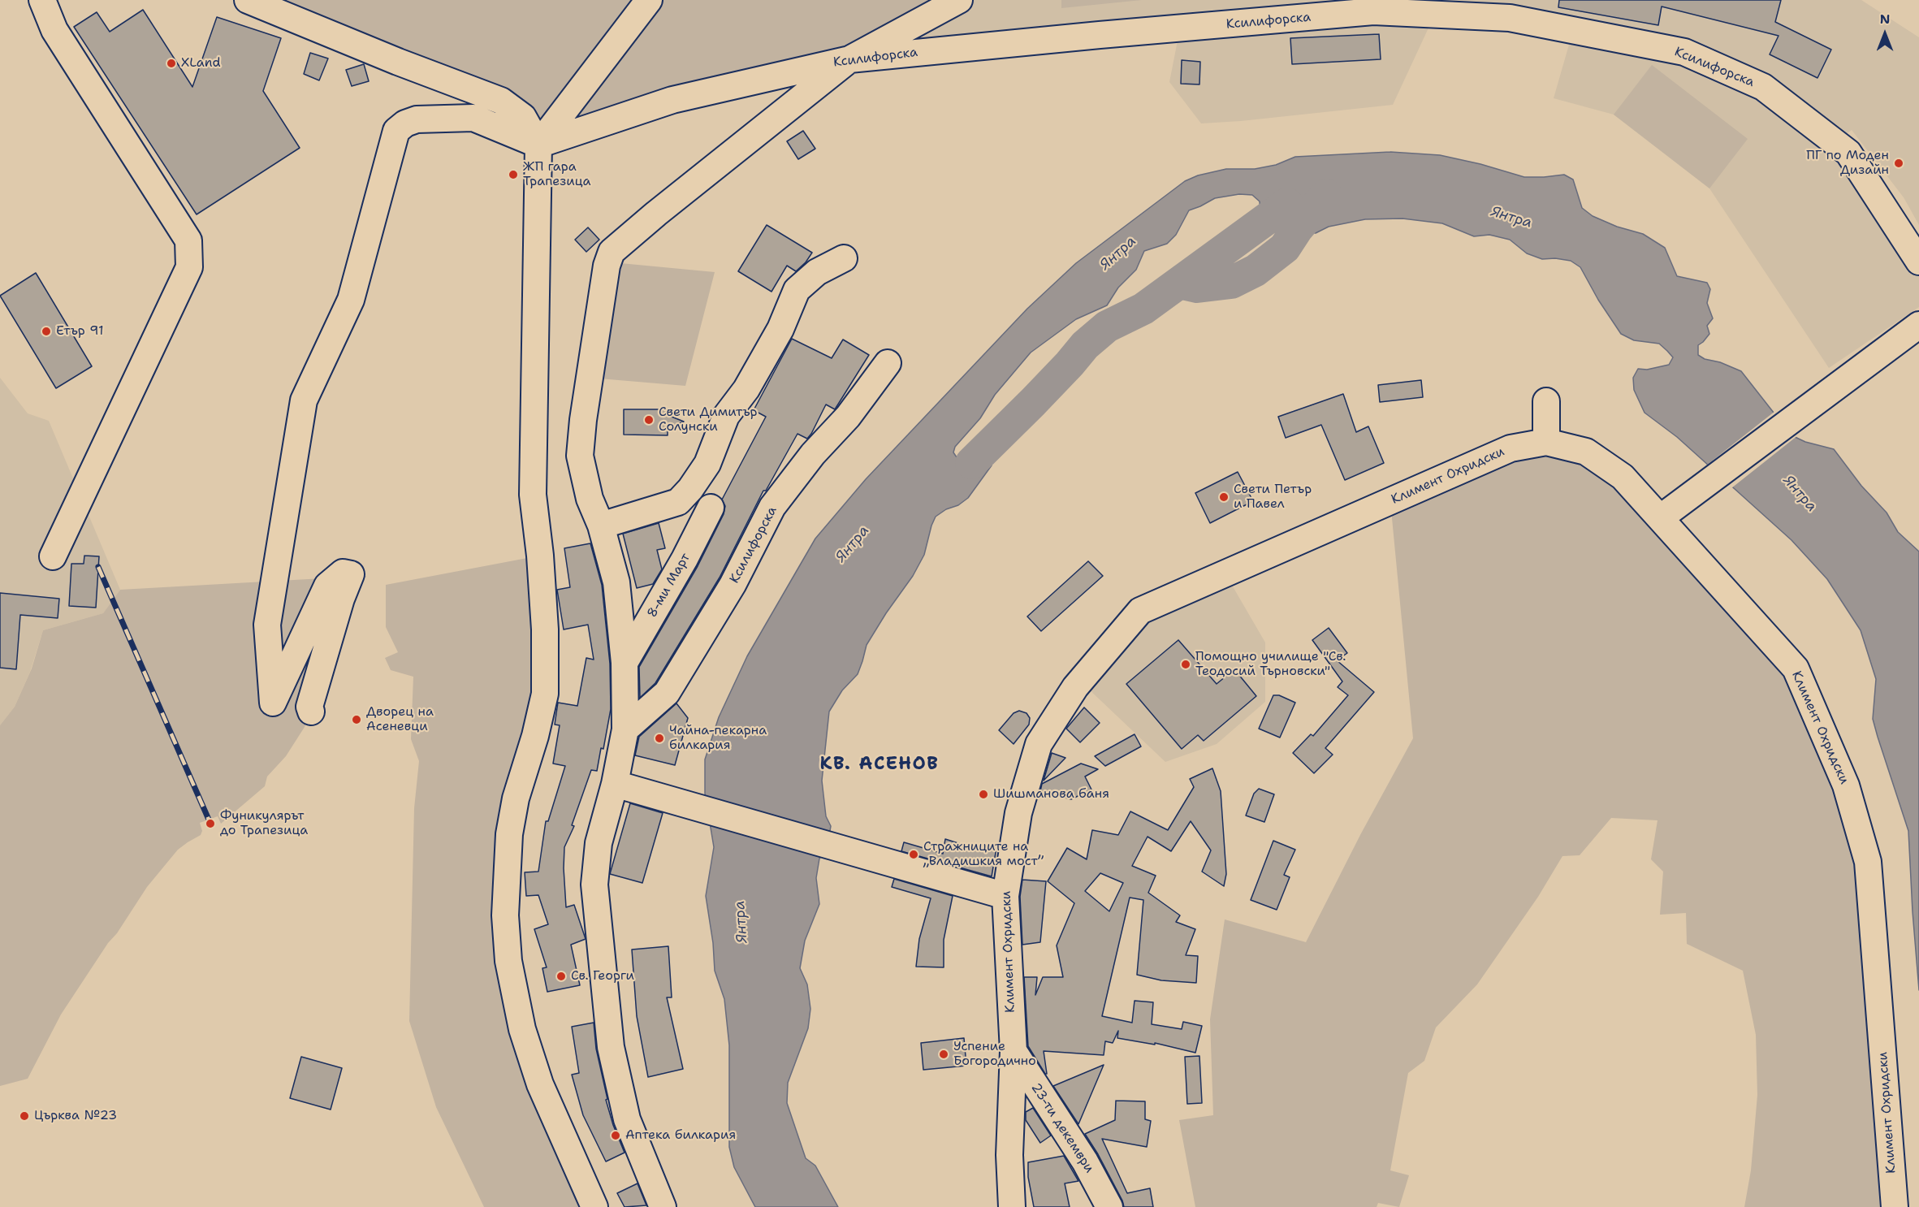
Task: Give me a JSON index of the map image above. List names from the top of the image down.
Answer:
{
  "streets": {
    "street": [
      "Ксилифорска",
      "Климент Охридски",
      "8-ми Март",
      "23-ти декември"
    ]
  },
  "crossings": [
    ["Климент Охридски", "23-ти декември"]
  ],
  "districts": ["КВ. АСЕНОВ"],
  "water": ["Янтра"],
  "places": [
    "XLand",
    "ПГ по Моден Дизайн",
    "ЖП гара Трапезица",
    "Етър 91",
    "Свети Димитър Солунски",
    "Свети Петър и Павел",
    "Помощно училище \"Св. Теодосий Търновски\"",
    "Дворец на Асеневци",
    "Чайна-пекарна билкария",
    "Шишманова баня",
    "Фуникулярът до Трапезица",
    "Стражниците на „Владишкия мост”",
    "Св. Георги",
    "Успение Богородично",
    "Църква №23",
    "Аптека билкария"
  ],
  "north": "top"
}
